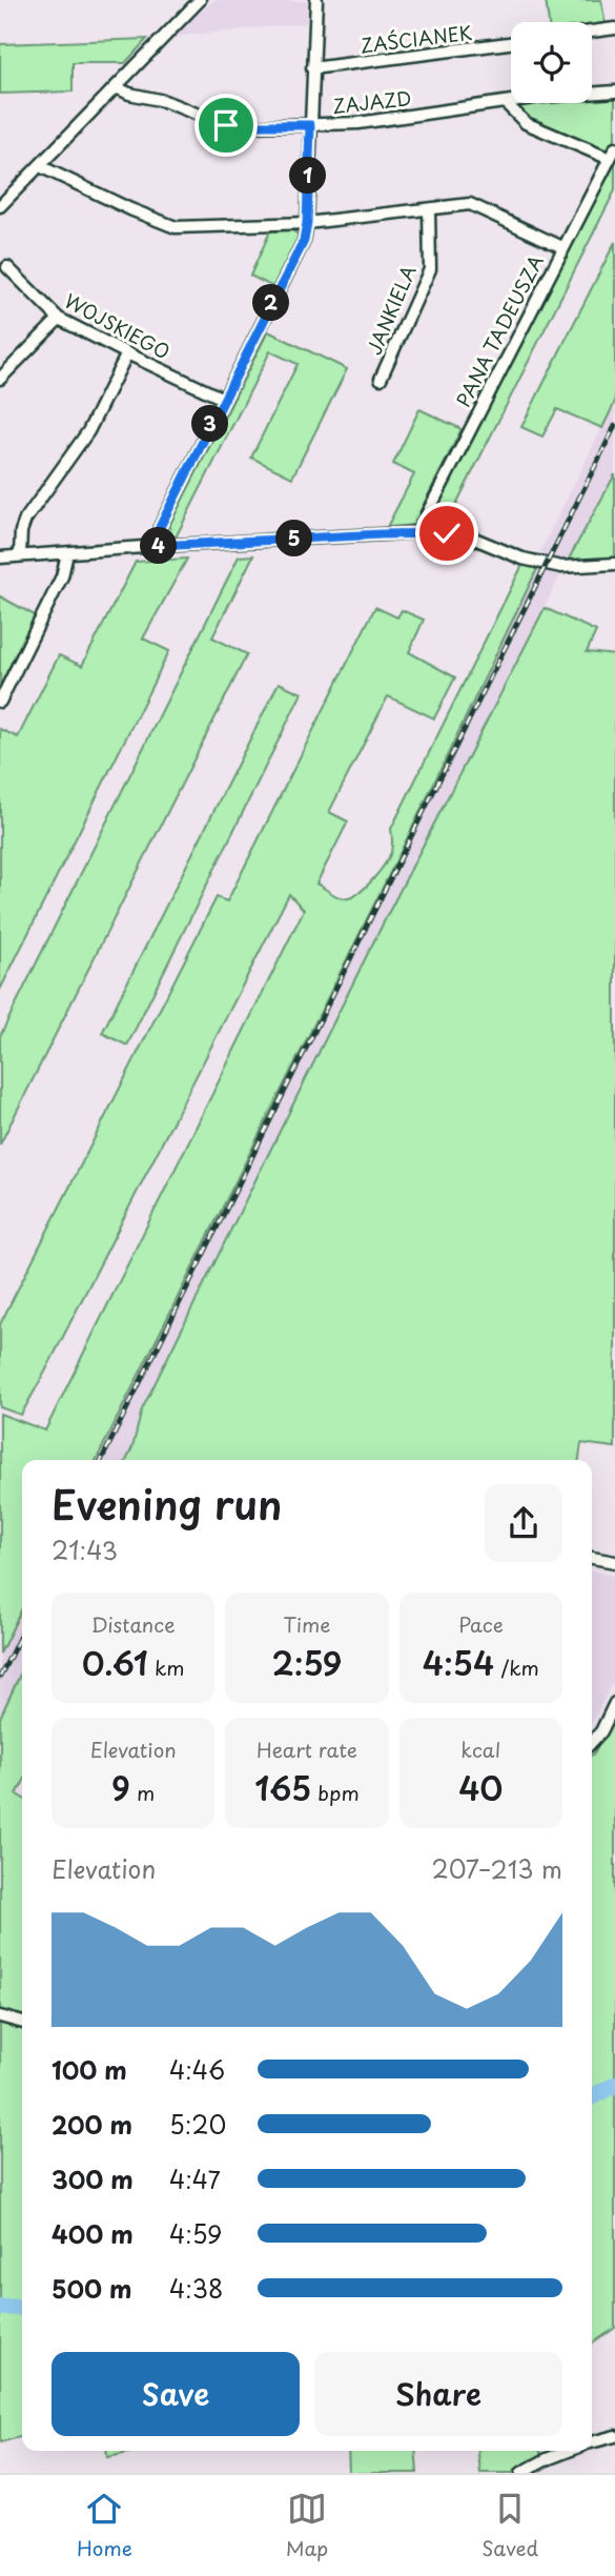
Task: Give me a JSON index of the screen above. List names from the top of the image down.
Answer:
{
  "streets": {
    "street": [
      "ZAŚCIANEK",
      "ZAJAZD",
      "JANKIELA",
      "WOJSKIEGO",
      "PANA TADEUSZA"
    ]
  },
  "page": {
    "pins": [
      "1",
      "2",
      "3",
      "5",
      "4"
    ],
    "heading": ["Evening run", "21:43"],
    "stats": [
      ["Distance", "0.61 km"],
      ["Time", "2:59"],
      ["Pace", "4:54 /km"],
      ["Elevation", "9 m"],
      ["Heart rate", "165 bpm"],
      ["kcal", "40"]
    ],
    "chart": ["Elevation", "207–213 m"],
    "list": [
      {
        "name": "100 m",
        "note": "4:46"
      },
      {
        "name": "200 m",
        "note": "5:20"
      },
      {
        "name": "300 m",
        "note": "4:47"
      },
      {
        "name": "400 m",
        "note": "4:59"
      },
      {
        "name": "500 m",
        "note": "4:38"
      }
    ],
    "buttons": ["Save", "Share"],
    "tabs": ["Home", "Map", "Saved"]
  }
}
